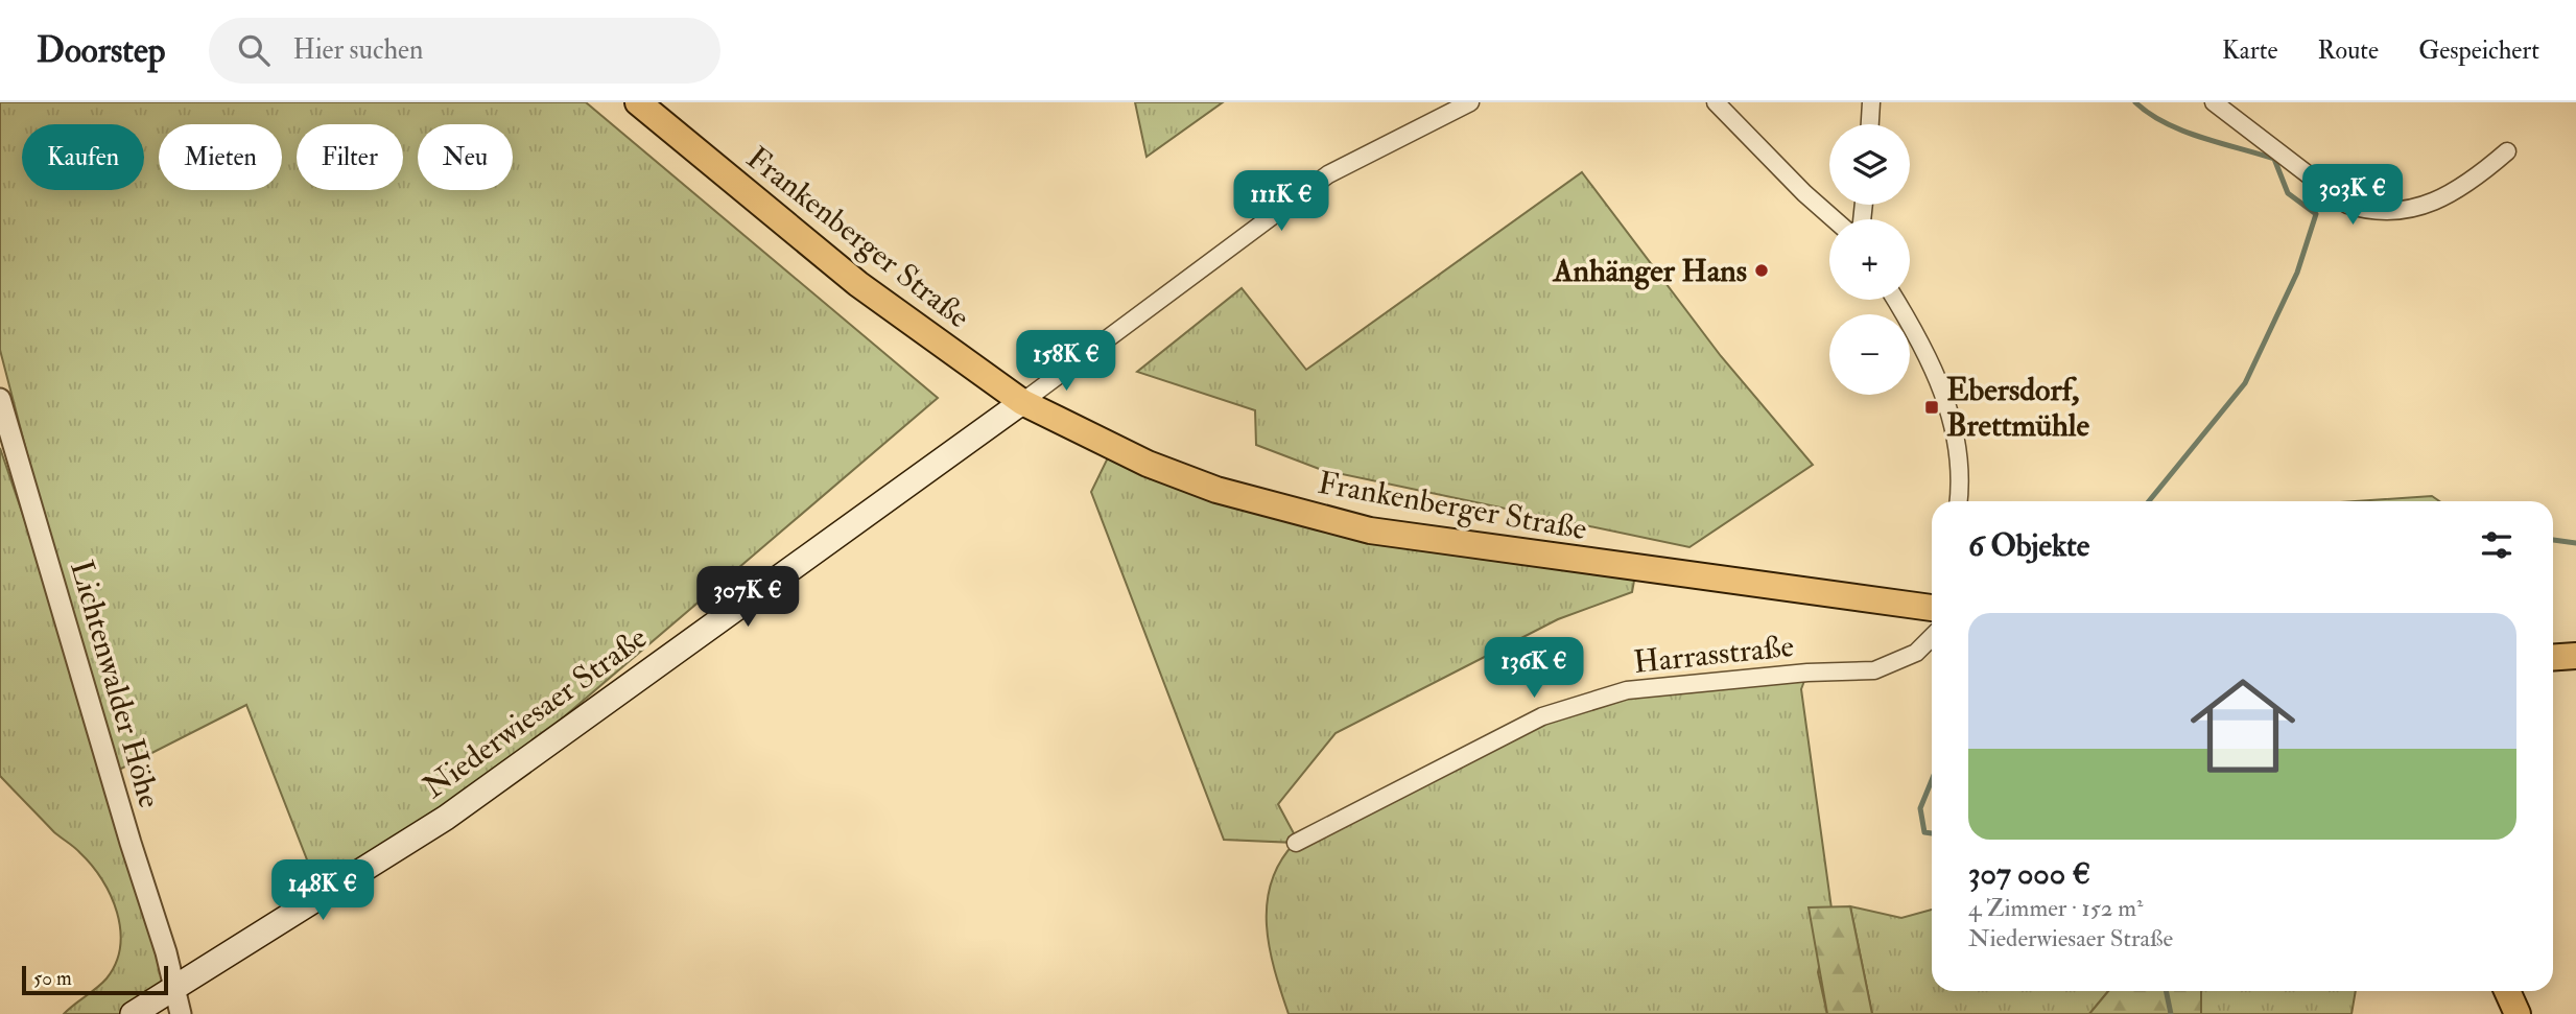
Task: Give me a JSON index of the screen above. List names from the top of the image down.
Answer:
{
  "streets": {
    "main road": ["Frankenberger Straße", "Niederwiesaer Straße"],
    "street": ["Harrasstraße", "Lichtenwalder Höhe"]
  },
  "crossings": [
    ["Frankenberger Straße", "Niederwiesaer Straße"],
    ["Lichtenwalder Höhe", "Niederwiesaer Straße"]
  ],
  "places": {
    "other": ["Anhänger Hans"],
    "transit": ["Ebersdorf, Brettmühle"]
  },
  "scale_bar": "50 m",
  "page": {
    "header": "Doorstep",
    "search": "Hier suchen",
    "nav": ["Karte", "Route", "Gespeichert"],
    "map_buttons": ["+", "−"],
    "chip": [
      "Kaufen",
      "Mieten",
      "Filter",
      "Neu"
    ],
    "price": [
      "303K €",
      "111K €",
      "158K €",
      "307K €",
      "136K €",
      "148K €"
    ],
    "heading": "6 Objekte",
    "list": [
      {
        "name": "307 000 €",
        "note": "4 Zimmer · 152 m² · Niederwiesaer Straße"
      }
    ],
    "scale": "50 m"
  }
}
